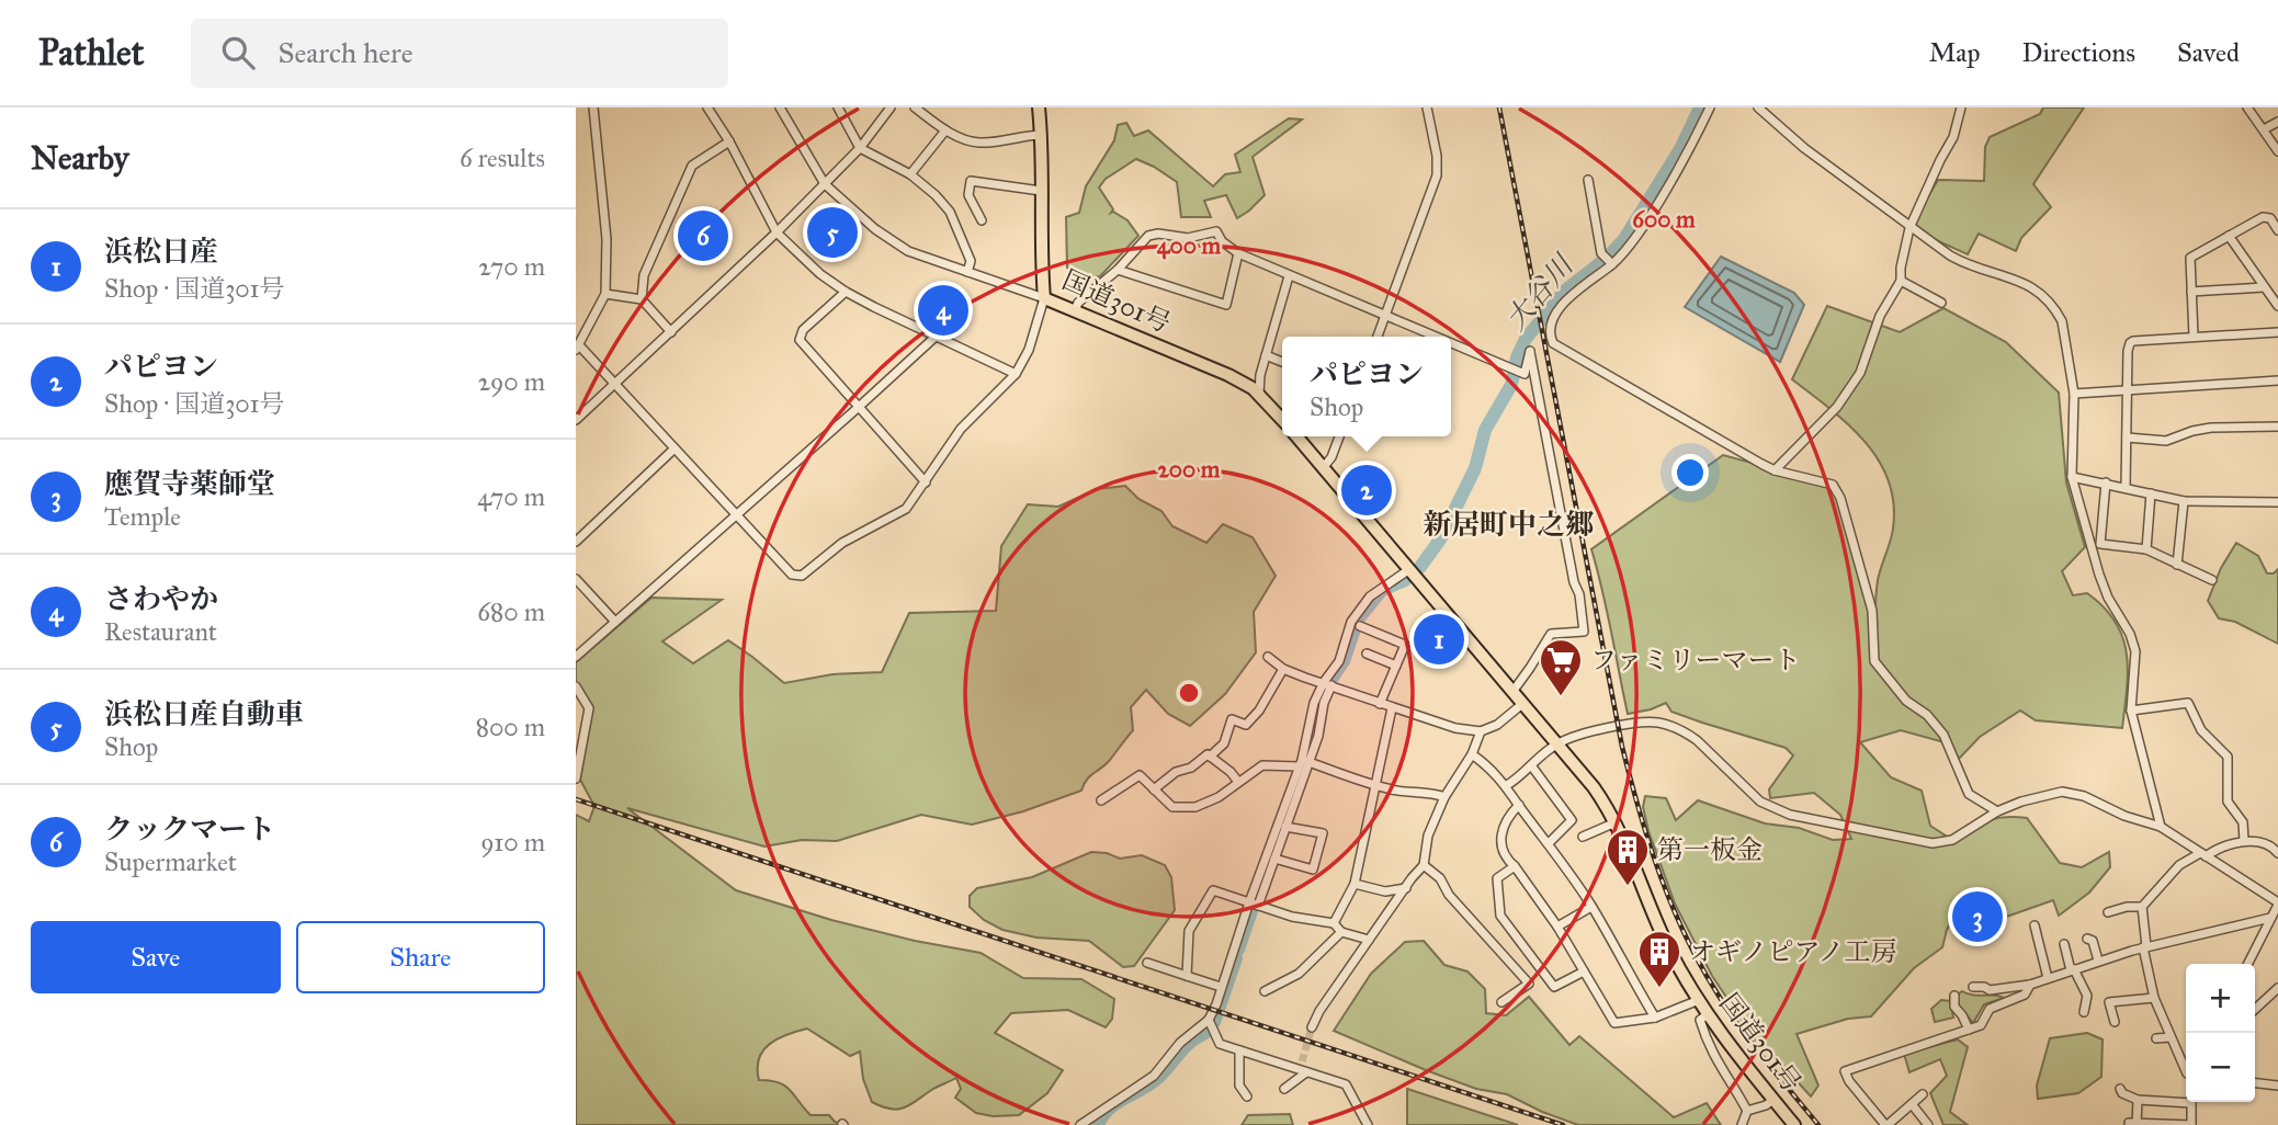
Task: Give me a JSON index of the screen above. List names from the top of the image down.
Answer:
{
  "streets": {
    "highway": ["国道301号"]
  },
  "districts": ["新居町中之郷"],
  "water": ["大谷川"],
  "places": {
    "supermarket": ["ファミリーマート"],
    "building": ["第一板金", "オギノピアノ工房"]
  },
  "page": {
    "header": "Pathlet",
    "search": "Search here",
    "nav": ["Map", "Directions", "Saved"],
    "heading": ["Nearby", "6 results"],
    "pins": [
      "5",
      "6",
      "4",
      "2",
      "1",
      "3"
    ],
    "list": [
      {
        "mark": "1",
        "name": "浜松日産",
        "note": "Shop · 国道301号",
        "value": "270 m"
      },
      {
        "mark": "2",
        "name": "パピヨン",
        "note": "Shop · 国道301号",
        "value": "290 m"
      },
      {
        "mark": "3",
        "name": "應賀寺薬師堂",
        "note": "Temple",
        "value": "470 m"
      },
      {
        "mark": "4",
        "name": "さわやか",
        "note": "Restaurant",
        "value": "680 m"
      },
      {
        "mark": "5",
        "name": "浜松日産自動車",
        "note": "Shop",
        "value": "800 m"
      },
      {
        "mark": "6",
        "name": "クックマート",
        "note": "Supermarket",
        "value": "910 m"
      }
    ],
    "popup": ["パピヨン", "Shop"],
    "buttons": ["Save", "Share"],
    "map_buttons": ["+", "−"]
  },
  "rings": ["600 m", "400 m", "200 m"]
}
